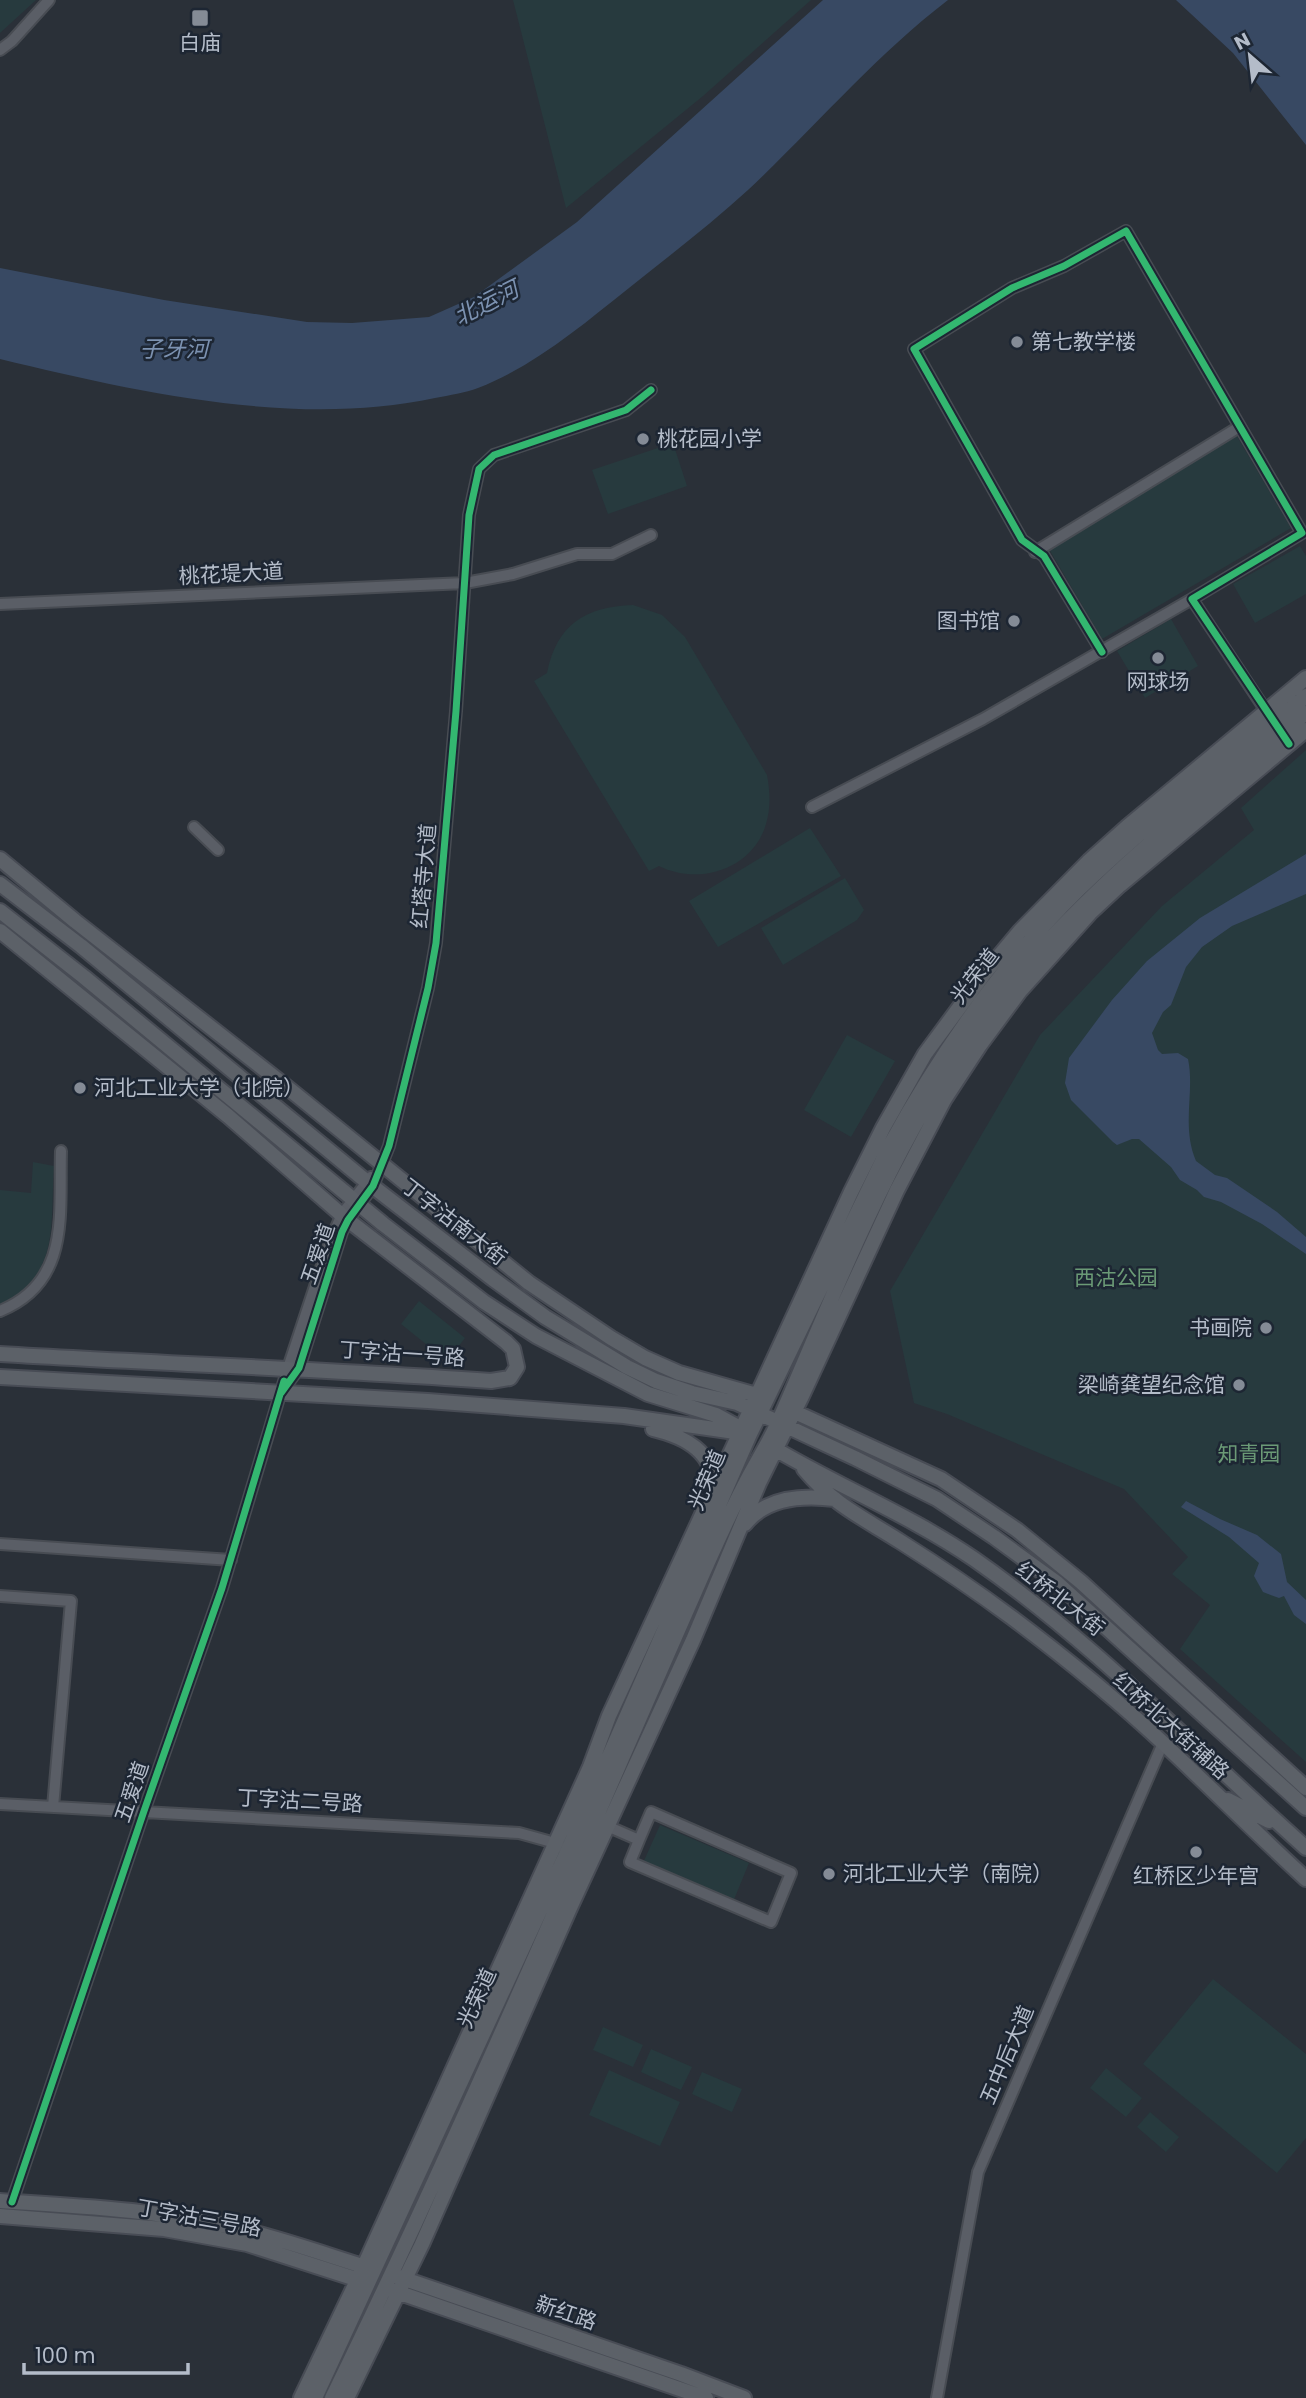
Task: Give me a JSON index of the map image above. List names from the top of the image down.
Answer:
{
  "streets": {
    "main road": [
      "光荣道",
      "丁字沽南大街",
      "丁字沽一号路",
      "红桥北大街",
      "红桥北大街辅路",
      "丁字沽三号路",
      "新红路"
    ],
    "street": [
      "桃花堤大道",
      "红塔寺大道",
      "五爱道",
      "丁字沽二号路",
      "五中后大道"
    ]
  },
  "crossings": [
    ["桃花堤大道", "红塔寺大道"],
    ["红塔寺大道", "丁字沽南大街"],
    ["红塔寺大道", "五爱道"],
    ["光荣道", "丁字沽南大街"],
    ["光荣道", "红桥北大街"],
    ["光荣道", "丁字沽二号路"],
    ["光荣道", "丁字沽三号路"],
    ["丁字沽南大街", "红桥北大街"],
    ["五爱道", "丁字沽一号路"],
    ["五爱道", "丁字沽二号路"],
    ["五爱道", "丁字沽三号路"],
    ["红桥北大街", "红桥北大街辅路"],
    ["红桥北大街辅路", "五中后大道"],
    ["丁字沽三号路", "新红路"]
  ],
  "water": ["北运河", "子牙河"],
  "parks": ["西沽公园", "知青园"],
  "places": {
    "transit": ["白庙"],
    "other": [
      "第七教学楼",
      "桃花园小学",
      "图书馆",
      "网球场",
      "河北工业大学（北院）",
      "书画院",
      "梁崎龚望纪念馆",
      "红桥区少年宫",
      "河北工业大学（南院）"
    ]
  },
  "scale_bar": "100 m",
  "north": "top left"
}
